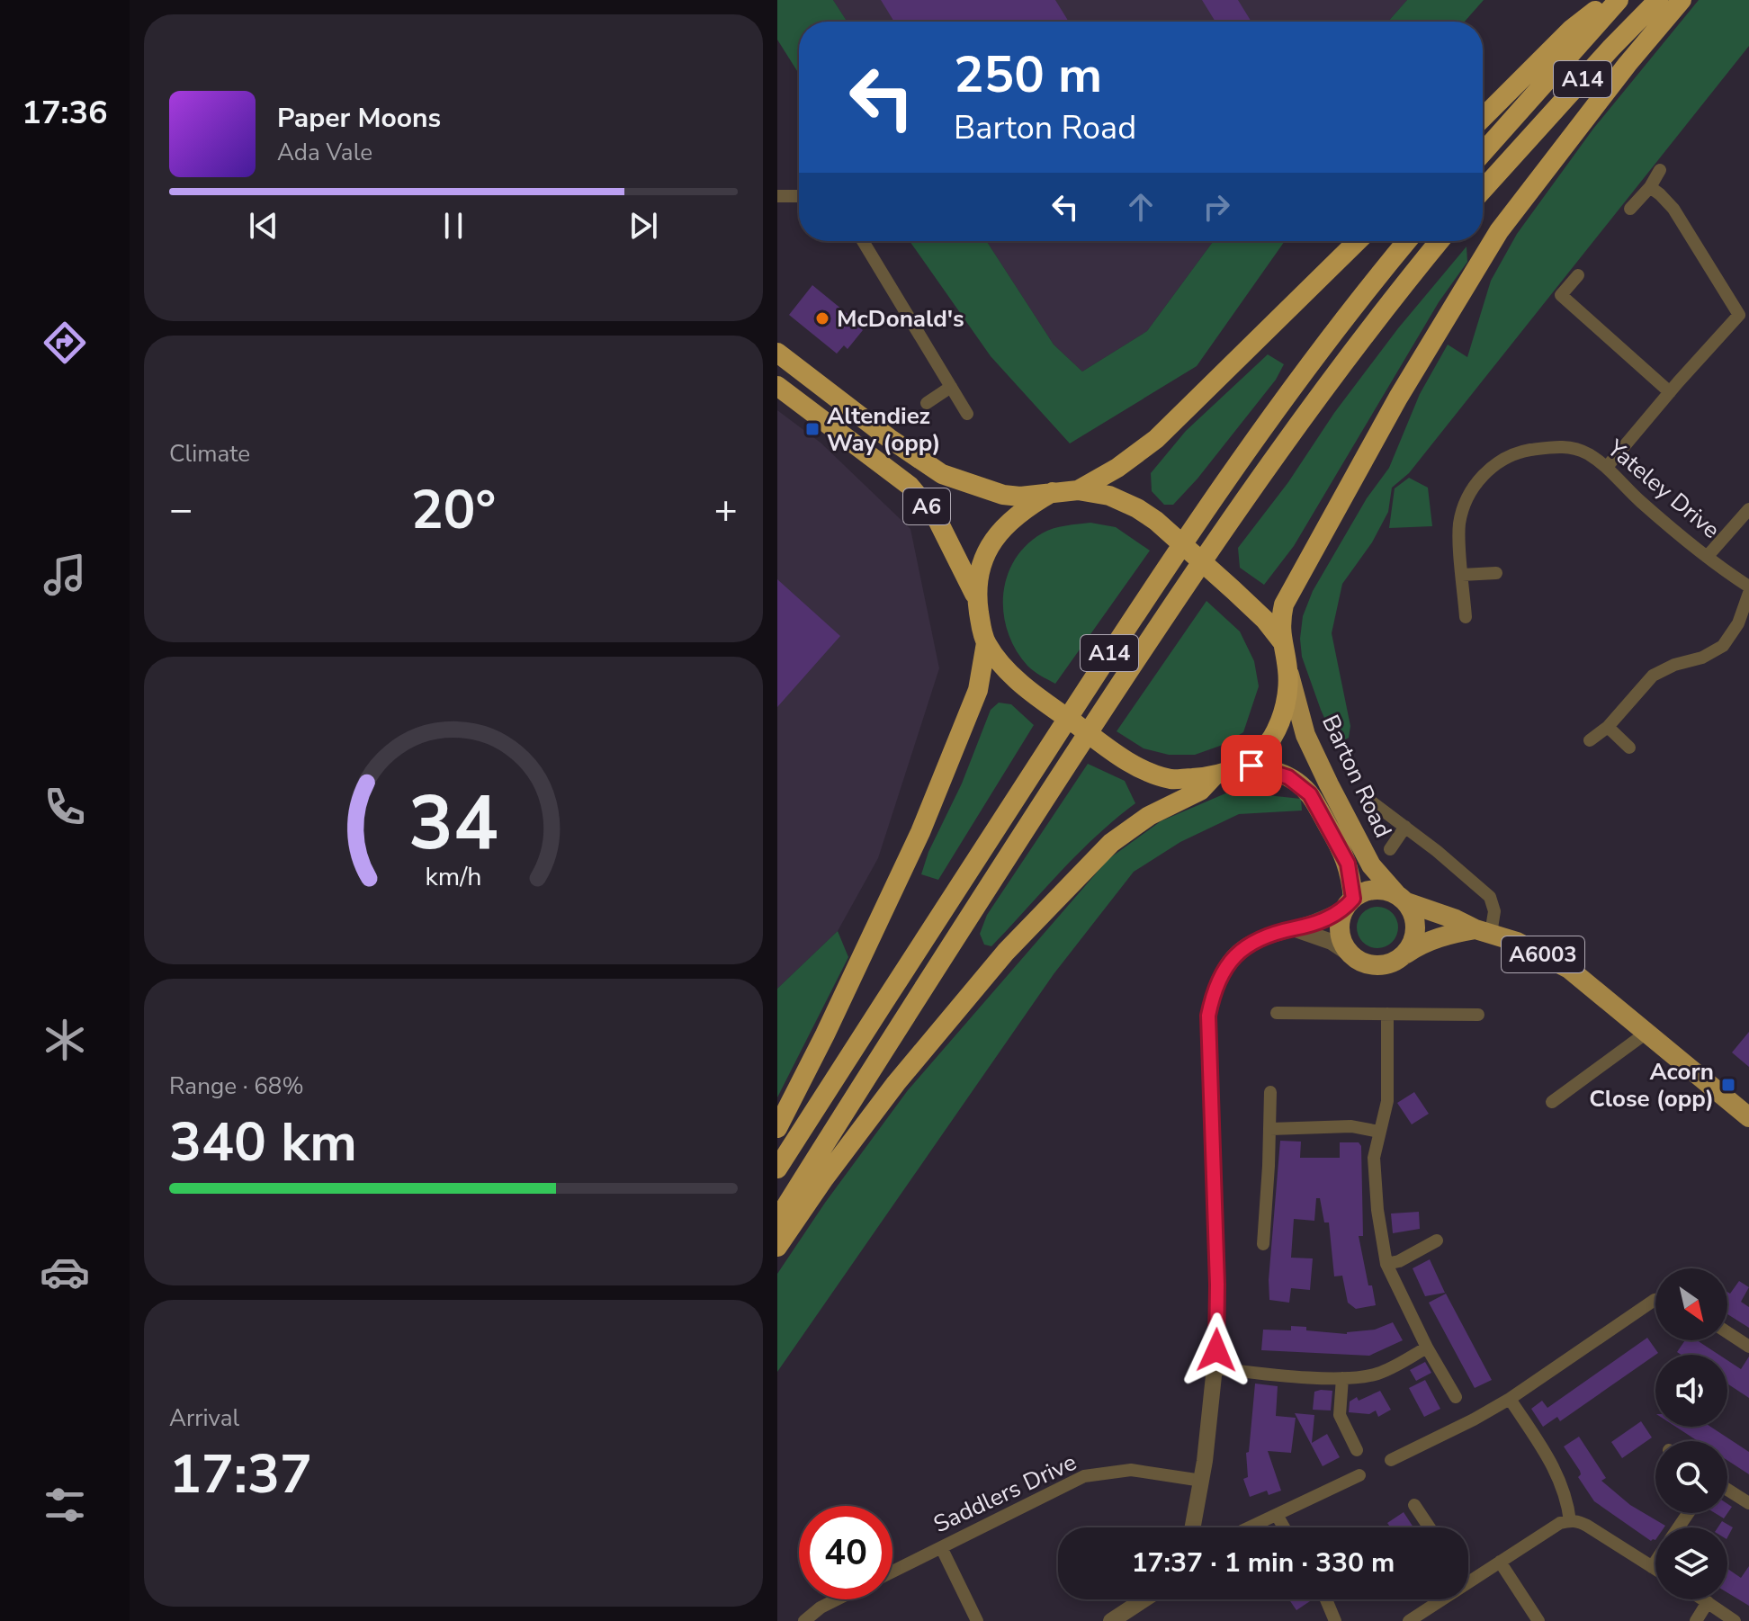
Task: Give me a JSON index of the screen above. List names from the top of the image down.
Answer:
{
  "streets": {
    "highway": ["A14", "A6"],
    "main road": ["Barton Road", "A6003"],
    "street": ["Yateley Drive", "Saddlers Drive"]
  },
  "crossings": [
    ["Barton Road", "A6003"]
  ],
  "places": {
    "other": ["McDonald's"],
    "transit": ["Altendiez Way (opp)", "Acorn Close (opp)"]
  },
  "north": "bottom right",
  "page": {
    "tabs": "17:36",
    "turn": ["250 m", "Barton Road"],
    "song": ["Paper Moons", "Ada Vale"],
    "tile": [
      "Climate",
      ["Range · 68%", "340 km"],
      ["Arrival", "17:37"]
    ],
    "heat": ["−", "20°", "+"],
    "limit": "40",
    "trip": "17:37 · 1 min · 330 m",
    "gauge": ["34", "km/h"]
  }
}
